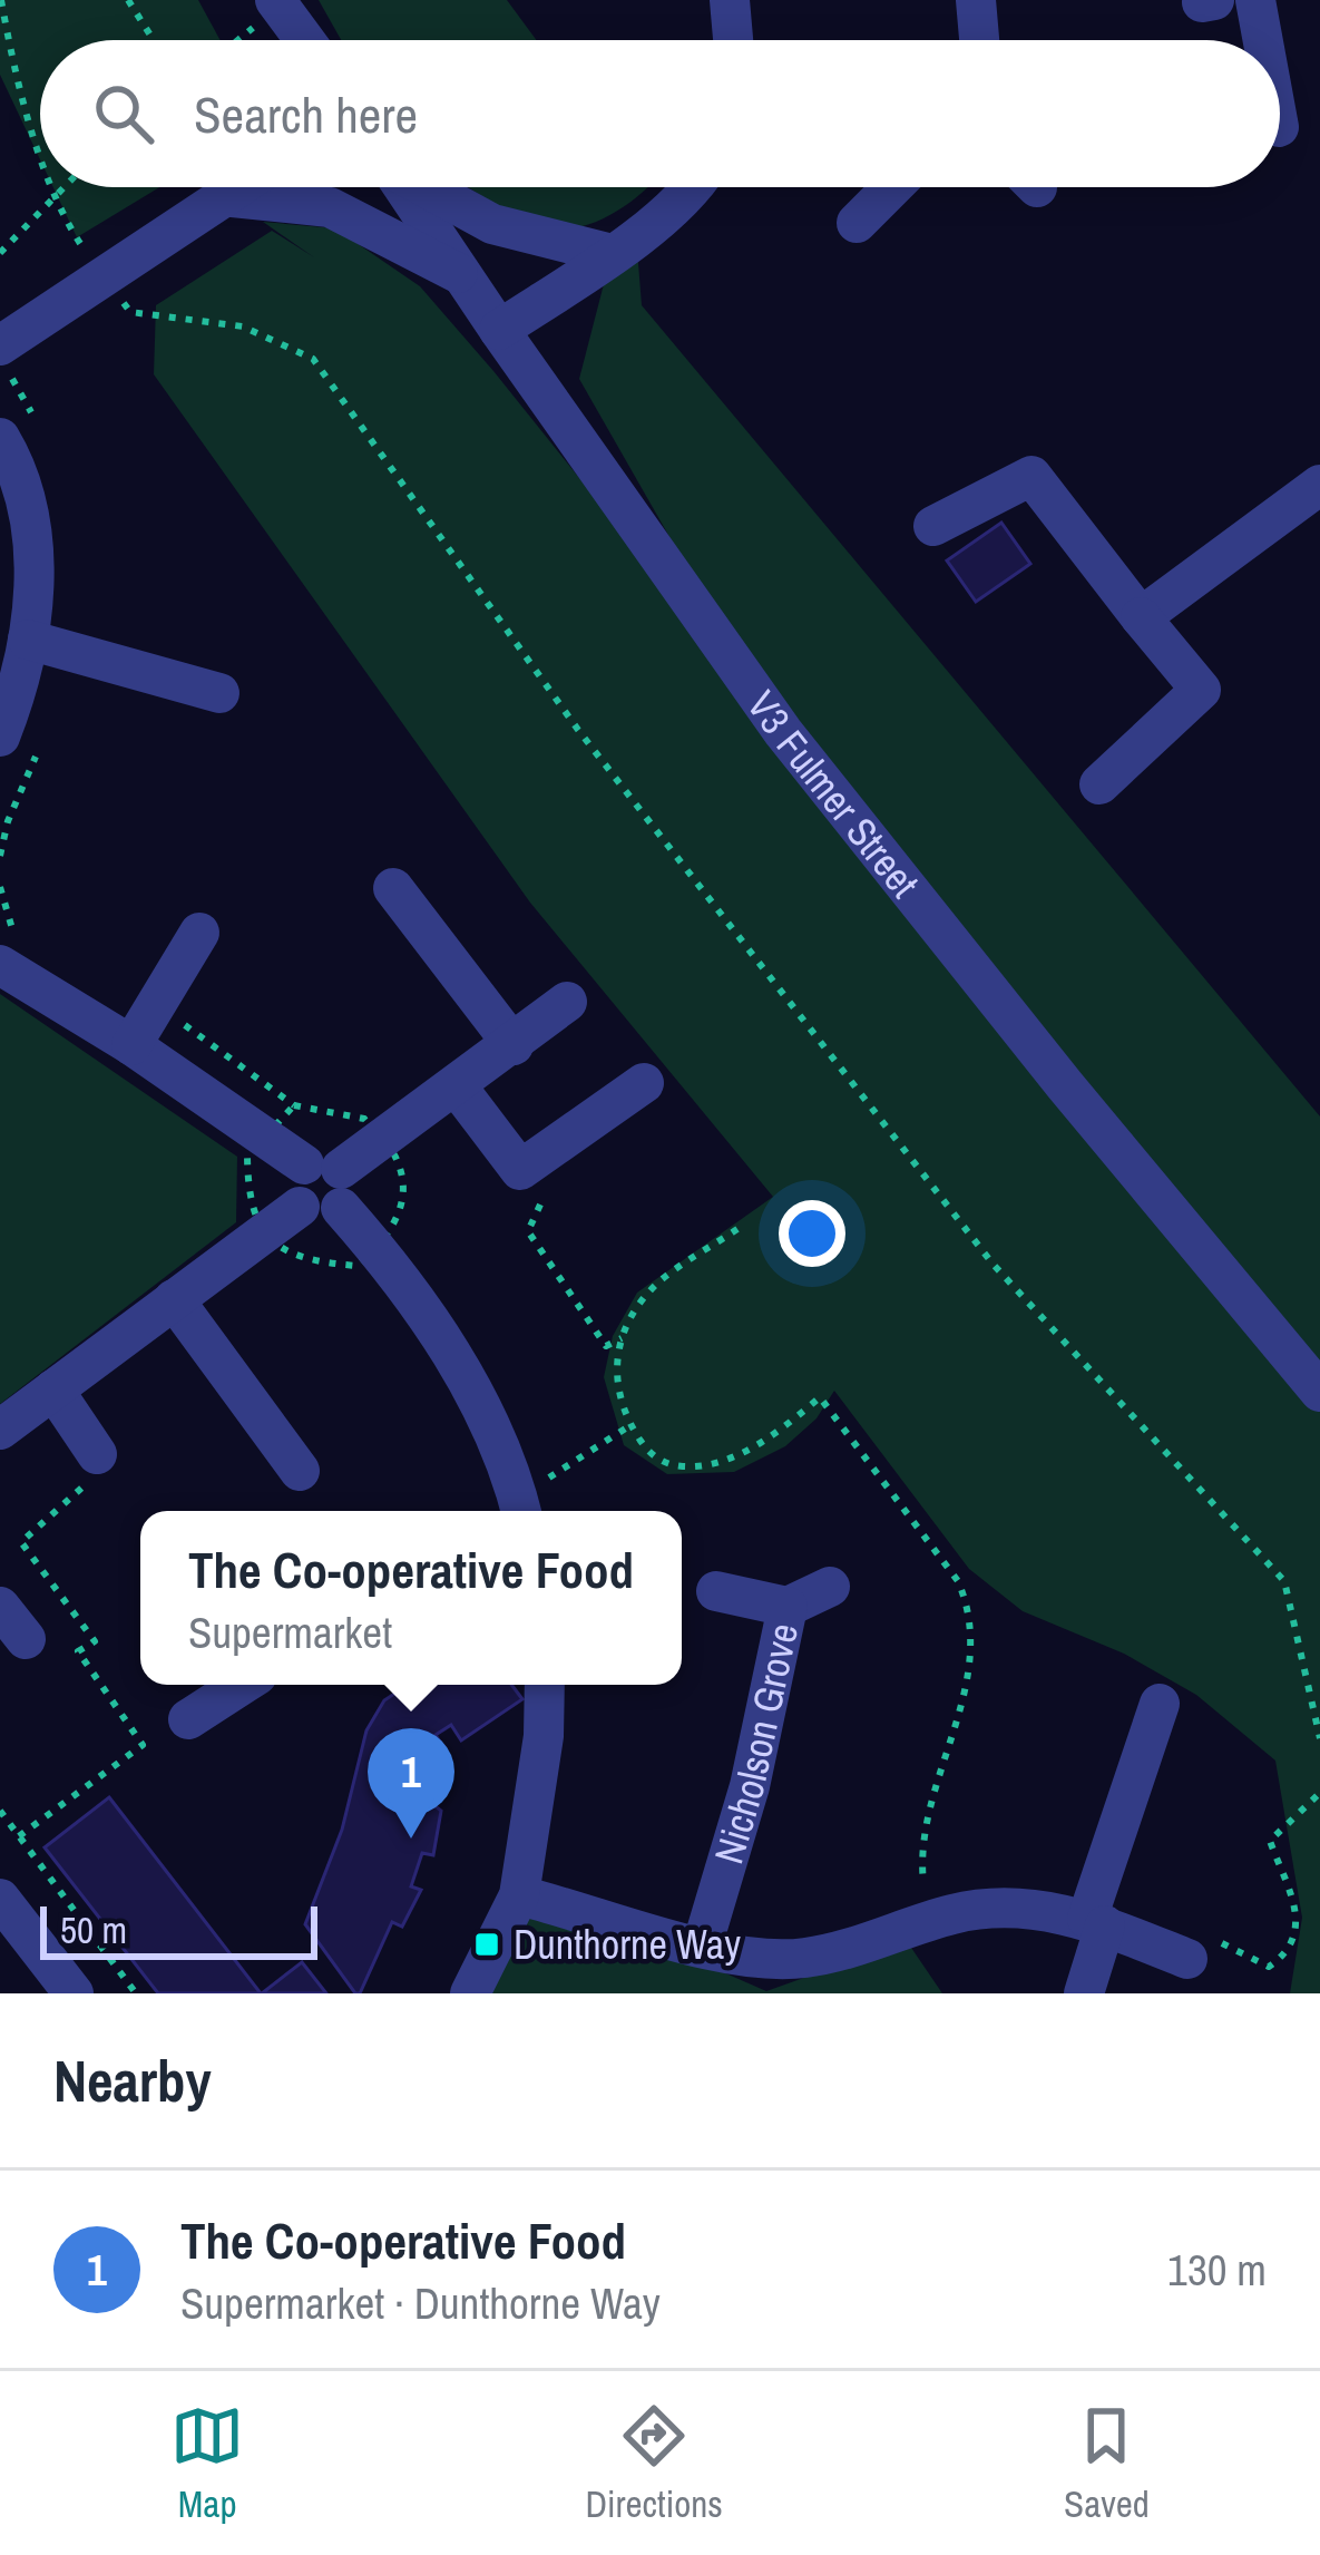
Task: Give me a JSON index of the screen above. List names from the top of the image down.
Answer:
{
  "streets": {
    "street": ["V3 Fulmer Street", "Nicholson Grove"]
  },
  "places": {
    "transit": ["Dunthorne Way"]
  },
  "scale_bar": "50 m",
  "page": {
    "search": "Search here",
    "popup": ["The Co-operative Food", "Supermarket"],
    "pins": "1",
    "scale": "50 m",
    "heading": "Nearby",
    "list": [
      {
        "mark": "1",
        "name": "The Co-operative Food",
        "note": "Supermarket · Dunthorne Way",
        "value": "130 m"
      }
    ],
    "nav": ["Map", "Directions", "Saved"]
  }
}
